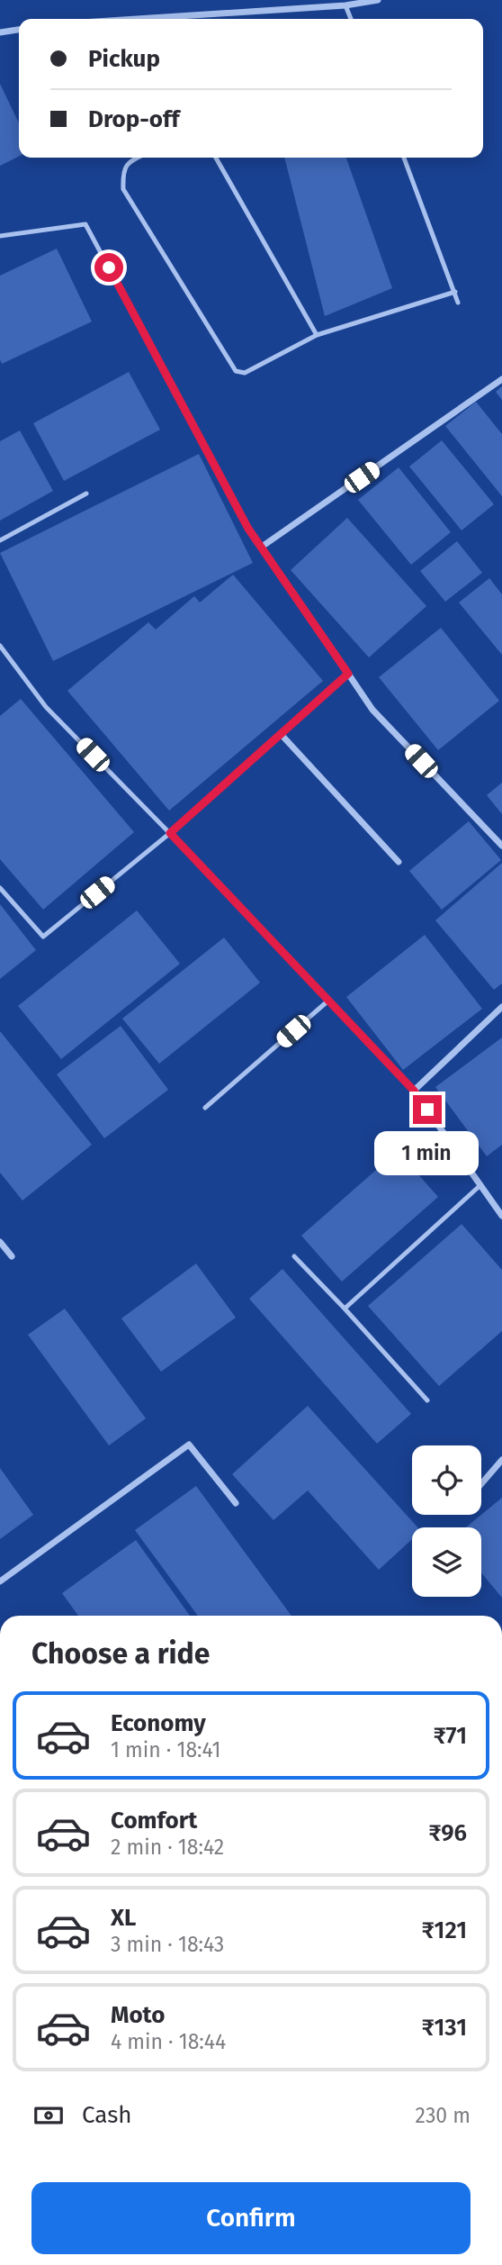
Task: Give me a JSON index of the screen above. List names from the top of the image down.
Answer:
{
  "page": {
    "banner": ["Pickup", "Drop-off"],
    "bubble": "1 min",
    "heading": "Choose a ride",
    "list": [
      {
        "name": "Economy",
        "note": "1 min · 18:41",
        "value": "₹71"
      },
      {
        "name": "Comfort",
        "note": "2 min · 18:42",
        "value": "₹96"
      },
      {
        "name": "XL",
        "note": "3 min · 18:43",
        "value": "₹121"
      },
      {
        "name": "Moto",
        "note": "4 min · 18:44",
        "value": "₹131"
      }
    ],
    "pay": ["Cash", "230 m"],
    "buttons": "Confirm"
  }
}
